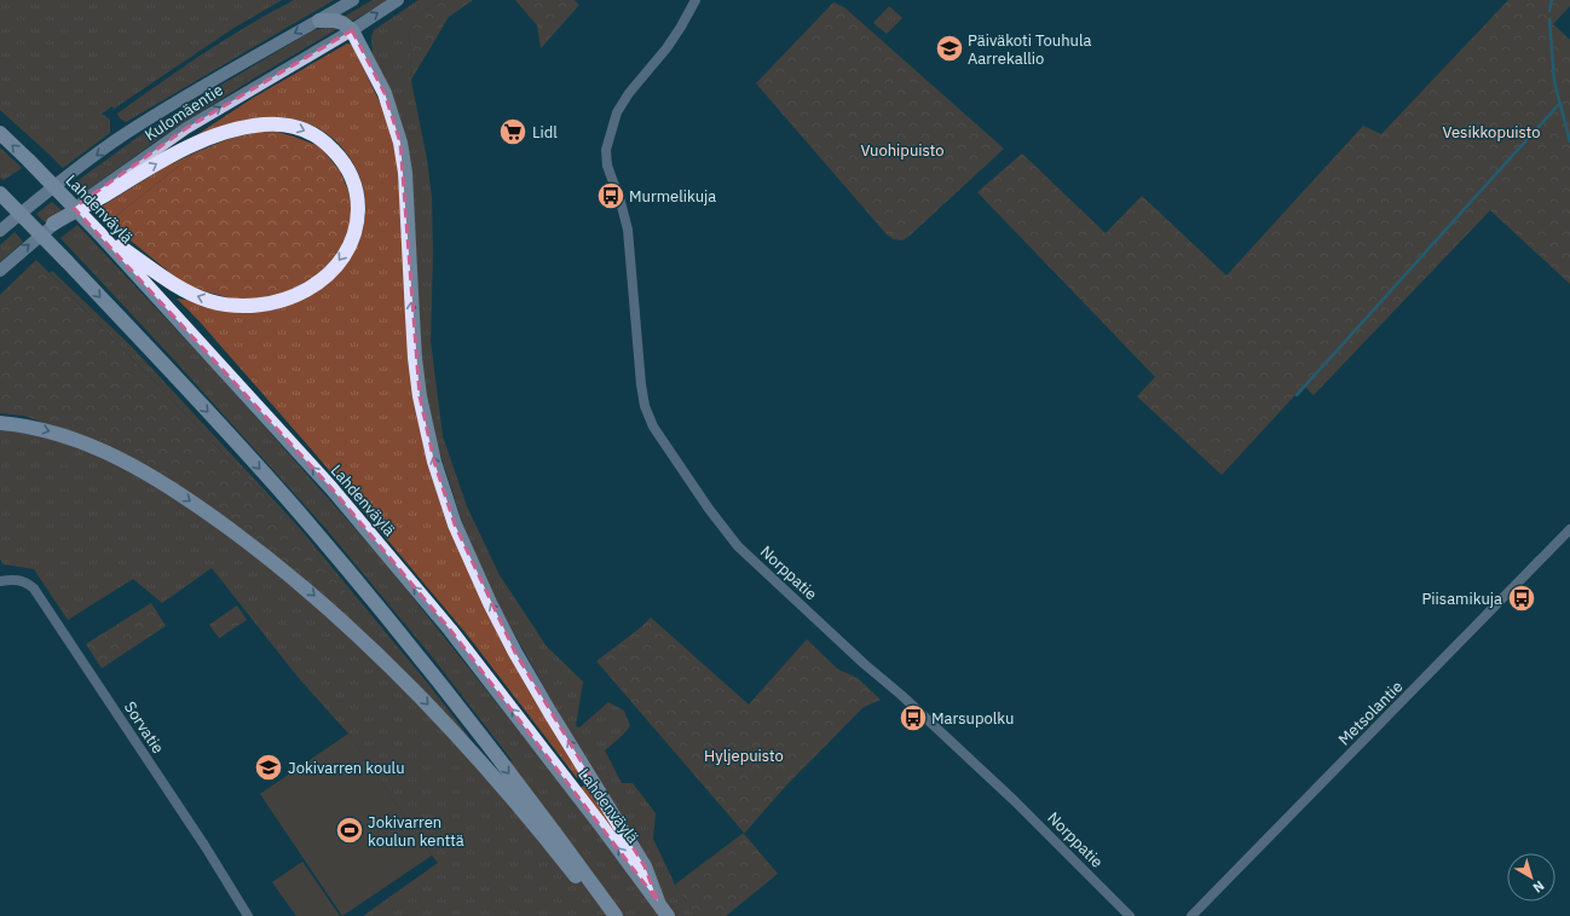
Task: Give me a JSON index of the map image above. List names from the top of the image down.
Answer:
{
  "streets": {
    "highway": ["Lahdenväylä"],
    "main road": ["Kulomäentie"],
    "street": ["Norppatie", "Metsolantie", "Sorvatie"]
  },
  "parks": ["Vesikkopuisto", "Vuohipuisto", "Hyljepuisto"],
  "places": {
    "school or university": ["Päiväkoti Touhula Aarrekallio", "Jokivarren koulu"],
    "supermarket": ["Lidl"],
    "bus stop": ["Murmelikuja", "Piisamikuja", "Marsupolku"],
    "sports": ["Jokivarren koulun kenttä"]
  },
  "north": "bottom right"
}
